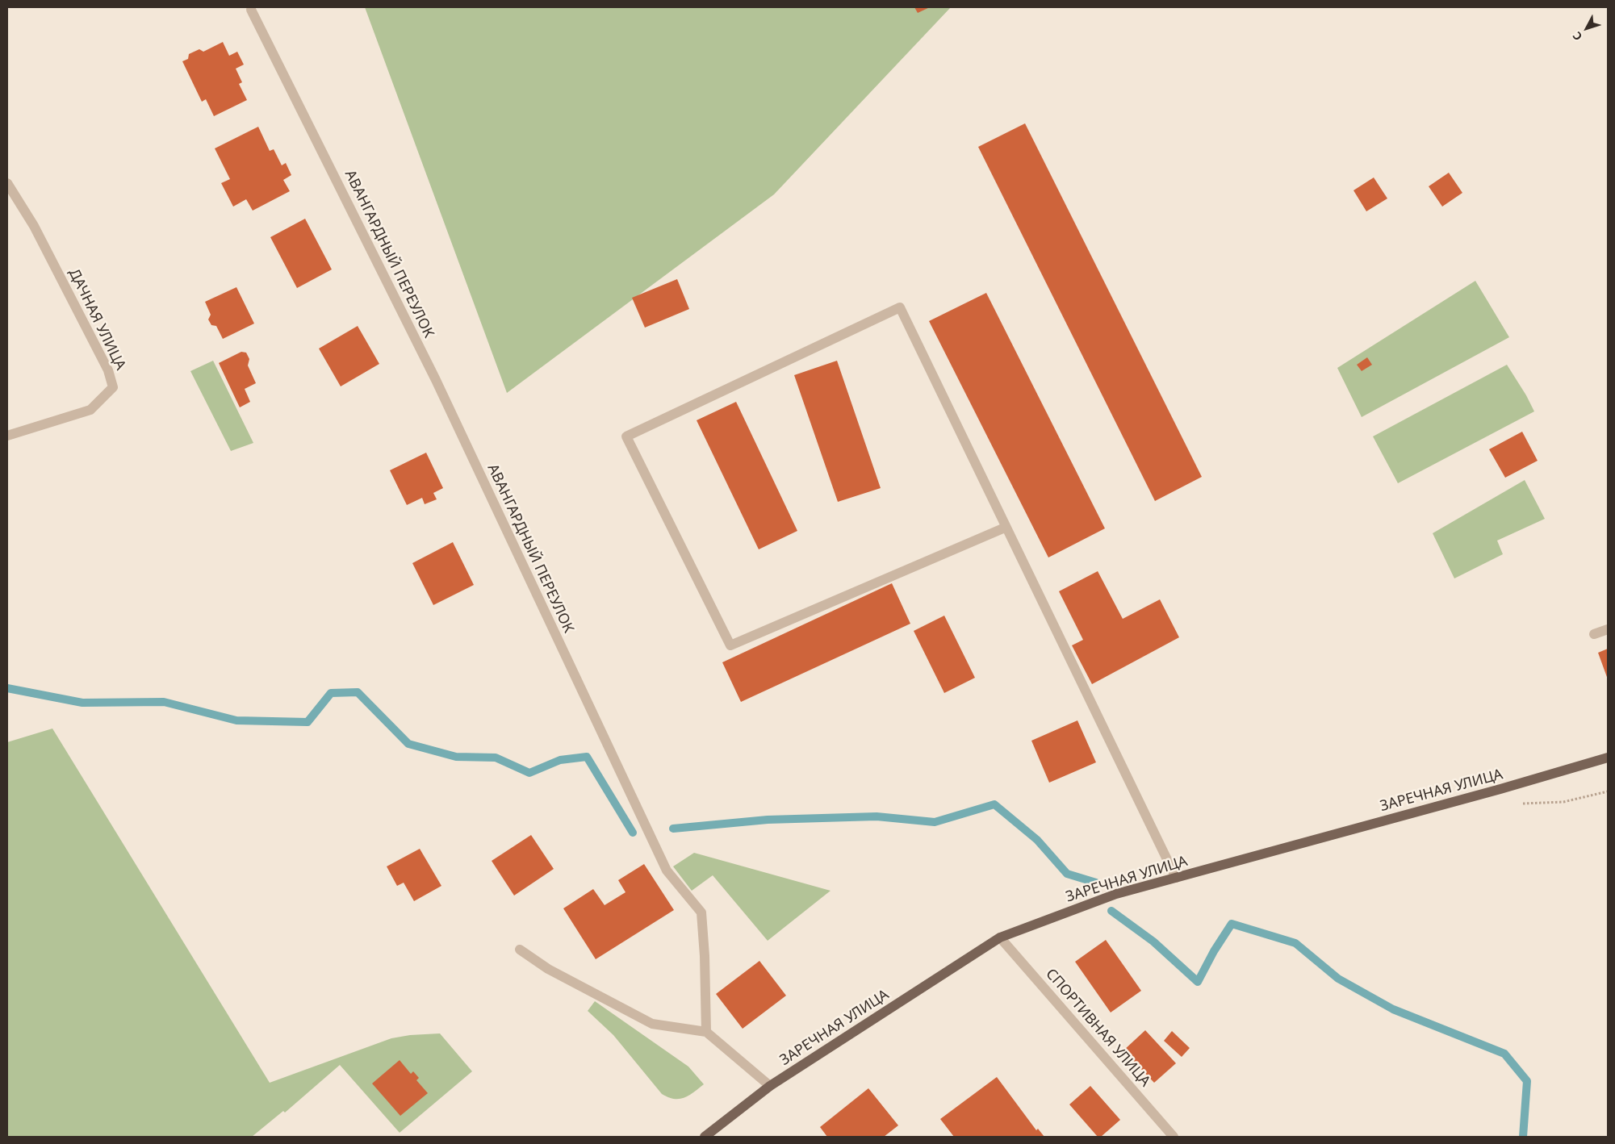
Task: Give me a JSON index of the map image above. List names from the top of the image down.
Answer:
{
  "streets": {
    "main road": ["ЗАРЕЧНАЯ УЛИЦА"],
    "street": ["АВАНГАРДНЫЙ ПЕРЕУЛОК", "ДАЧНАЯ УЛИЦА", "СПОРТИВНАЯ УЛИЦА"]
  },
  "crossings": [
    ["ЗАРЕЧНАЯ УЛИЦА", "СПОРТИВНАЯ УЛИЦА"]
  ],
  "north": "bottom left"
}
